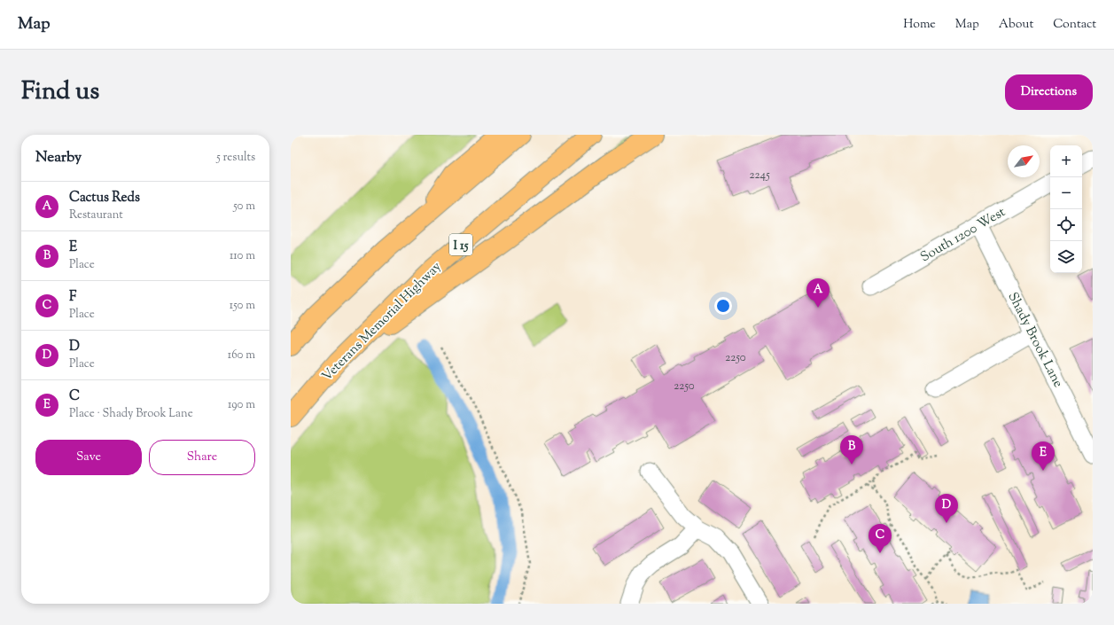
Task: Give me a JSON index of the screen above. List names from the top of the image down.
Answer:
{
  "streets": {
    "highway": ["I 15", "Veterans Memorial Highway"],
    "street": ["South 1200 West", "Shady Brook Lane"]
  },
  "crossings": [
    ["South 1200 West", "Shady Brook Lane"]
  ],
  "house_numbers": ["2245", "2250", "2250"],
  "north": "top right",
  "page": {
    "header": "Map",
    "nav": [
      "Home",
      "Map",
      "About",
      "Contact"
    ],
    "title": "Find us",
    "buttons": [
      "Directions",
      ["Save", "Share"]
    ],
    "heading": ["Nearby", "5 results"],
    "map_buttons": ["+", "−"],
    "list": [
      {
        "mark": "A",
        "name": "Cactus Reds",
        "note": "Restaurant",
        "value": "50 m"
      },
      {
        "mark": "B",
        "name": "E",
        "note": "Place",
        "value": "110 m"
      },
      {
        "mark": "C",
        "name": "F",
        "note": "Place",
        "value": "150 m"
      },
      {
        "mark": "D",
        "name": "D",
        "note": "Place",
        "value": "160 m"
      },
      {
        "mark": "E",
        "name": "C",
        "note": "Place · Shady Brook Lane",
        "value": "190 m"
      }
    ],
    "pins": [
      "A",
      "B",
      "E",
      "D",
      "C"
    ]
  }
}
